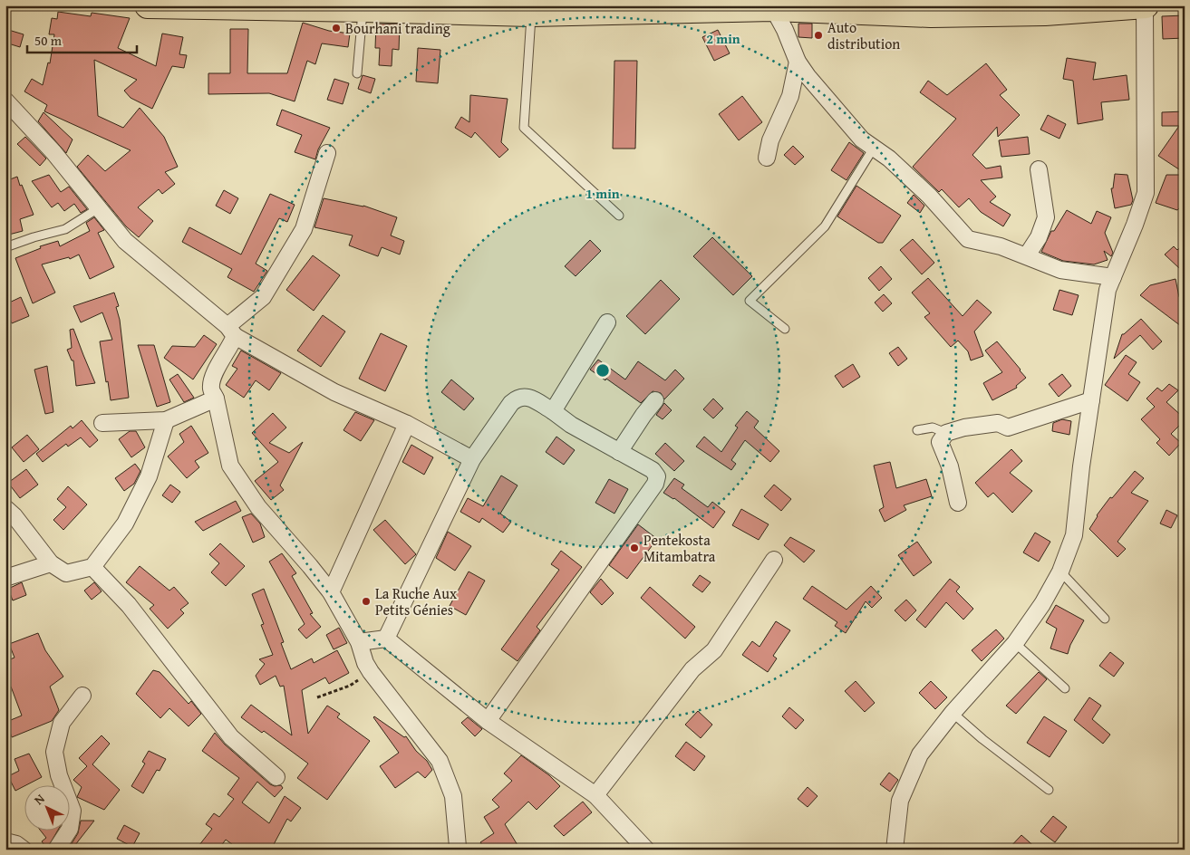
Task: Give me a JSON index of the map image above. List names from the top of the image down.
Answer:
{
  "places": [
    "Bourhani trading",
    "Auto distribution",
    "Pentekosta Mitambatra",
    "La Ruche Aux Petits Génies"
  ],
  "scale_bar": "50 m",
  "north": "top left",
  "rings": ["2 min", "1 min"]
}
